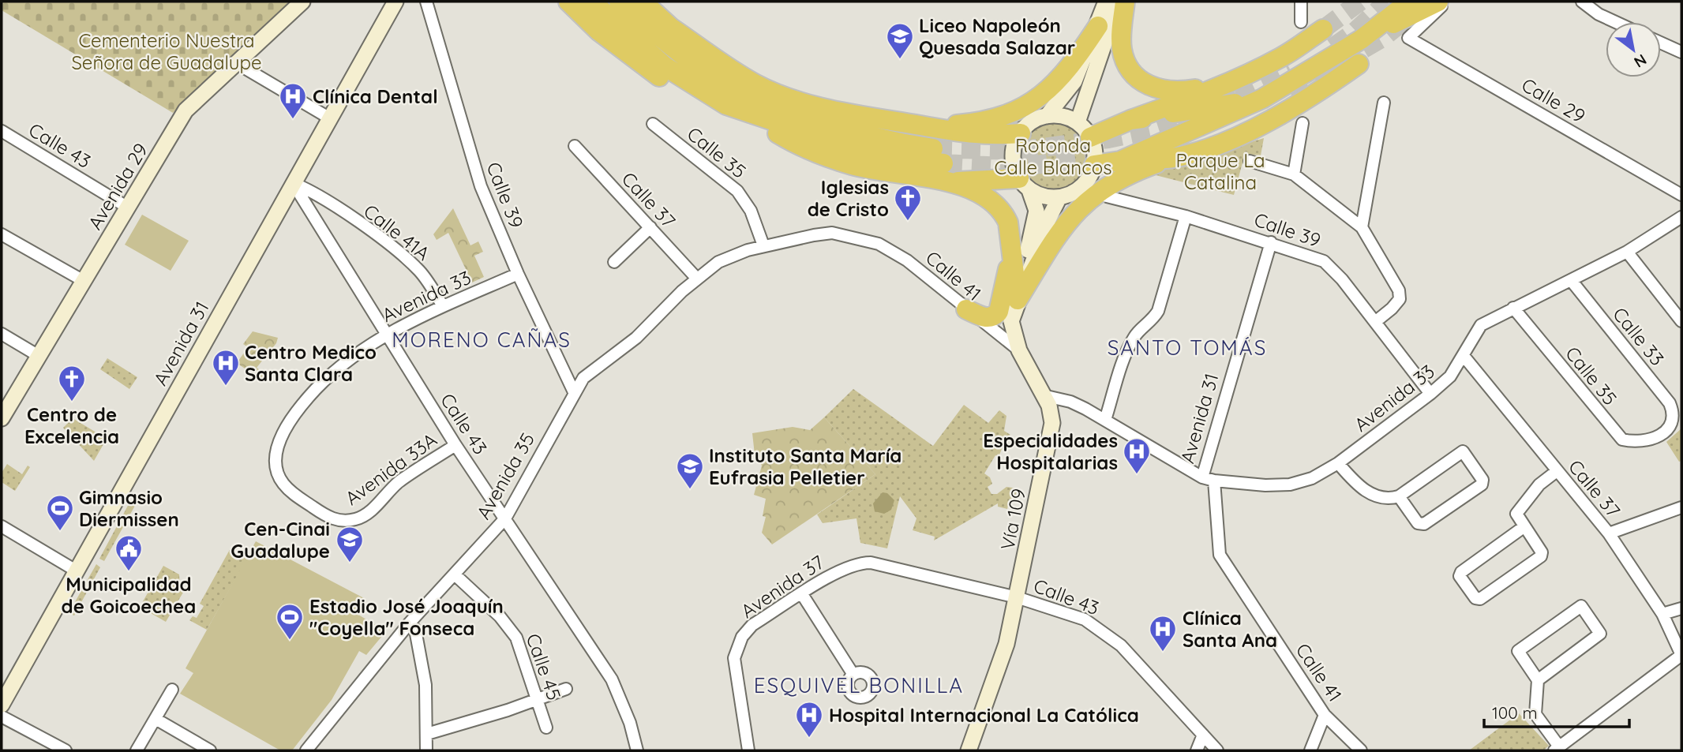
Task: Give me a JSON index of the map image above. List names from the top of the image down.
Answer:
{
  "streets": {
    "main road": ["Avenida 29", "Avenida 31", "Vía 109"],
    "street": [
      "Calle 29",
      "Calle 43",
      "Calle 35",
      "Calle 39",
      "Calle 37",
      "Calle 41A",
      "Calle 41",
      "Avenida 33",
      "Calle 33",
      "Avenida 33A",
      "Avenida 35",
      "Avenida 37",
      "Calle 45"
    ]
  },
  "crossings": [
    ["Calle 43", "Avenida 29"],
    ["Calle 43", "Calle 41A"],
    ["Calle 43", "Avenida 33"],
    ["Calle 43", "Avenida 31"],
    ["Calle 43", "Avenida 33A"],
    ["Calle 43", "Avenida 35"],
    ["Calle 43", "Vía 109"],
    ["Calle 43", "Avenida 37"],
    ["Calle 35", "Calle 41"],
    ["Calle 35", "Avenida 33"],
    ["Calle 35", "Calle 33"],
    ["Calle 35", "Avenida 35"],
    ["Calle 39", "Avenida 33"],
    ["Calle 39", "Avenida 31"],
    ["Calle 39", "Avenida 35"],
    ["Calle 37", "Avenida 33"],
    ["Calle 37", "Avenida 35"],
    ["Calle 41A", "Avenida 33"],
    ["Calle 41A", "Avenida 31"],
    ["Calle 41", "Avenida 33"],
    ["Calle 41", "Avenida 35"],
    ["Calle 41", "Vía 109"],
    ["Avenida 33", "Calle 33"],
    ["Avenida 33", "Avenida 33A"],
    ["Avenida 35", "Calle 45"]
  ],
  "districts": ["MORENO CAÑAS", "SANTO TOMÁS", "ESQUIVEL BONILLA"],
  "parks": ["Cementerio Nuestra Señora de Guadalupe", "Rotonda Calle Blancos", "Parque La Catalina"],
  "places": {
    "school or university": ["Liceo Napoleón Quesada Salazar", "Instituto Santa María Eufrasia Pelletier", "Cen-Cinai Guadalupe"],
    "hospital": [
      "Clínica Dental",
      "Centro Medico Santa Clara",
      "Especialidades Hospitalarias",
      "Clínica Santa Ana",
      "Hospital Internacional La Católica"
    ],
    "church": ["Iglesias de Cristo", "Centro de Excelencia"],
    "sports": ["Gimnasio Diermissen", "Estadio José Joaquín \"Coyella\" Fonseca"],
    "public building": ["Municipalidad de Goicoechea"]
  },
  "scale_bar": "100 m",
  "north": "bottom right"
}
